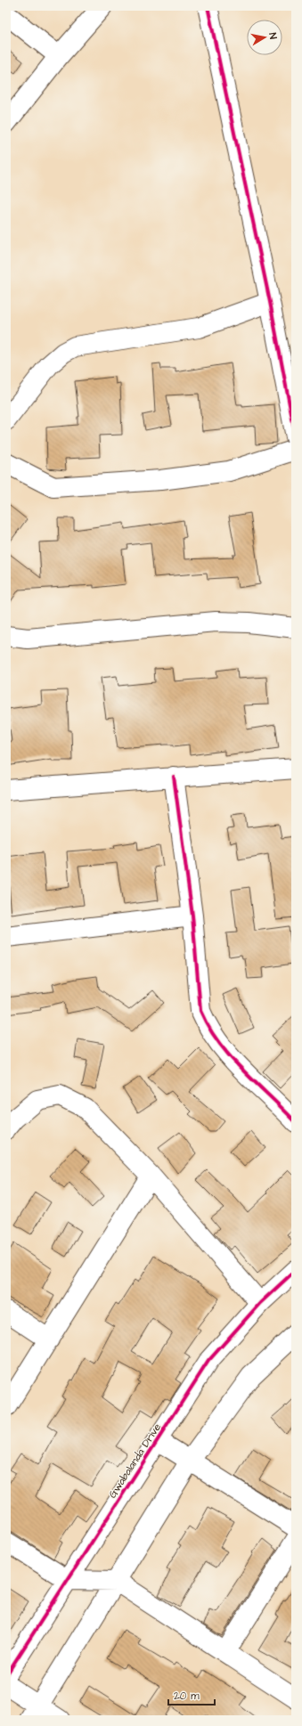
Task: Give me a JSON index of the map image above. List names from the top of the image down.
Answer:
{
  "streets": {
    "street": ["Gwabalanda Drive"]
  },
  "scale_bar": "20 m",
  "north": "right"
}
